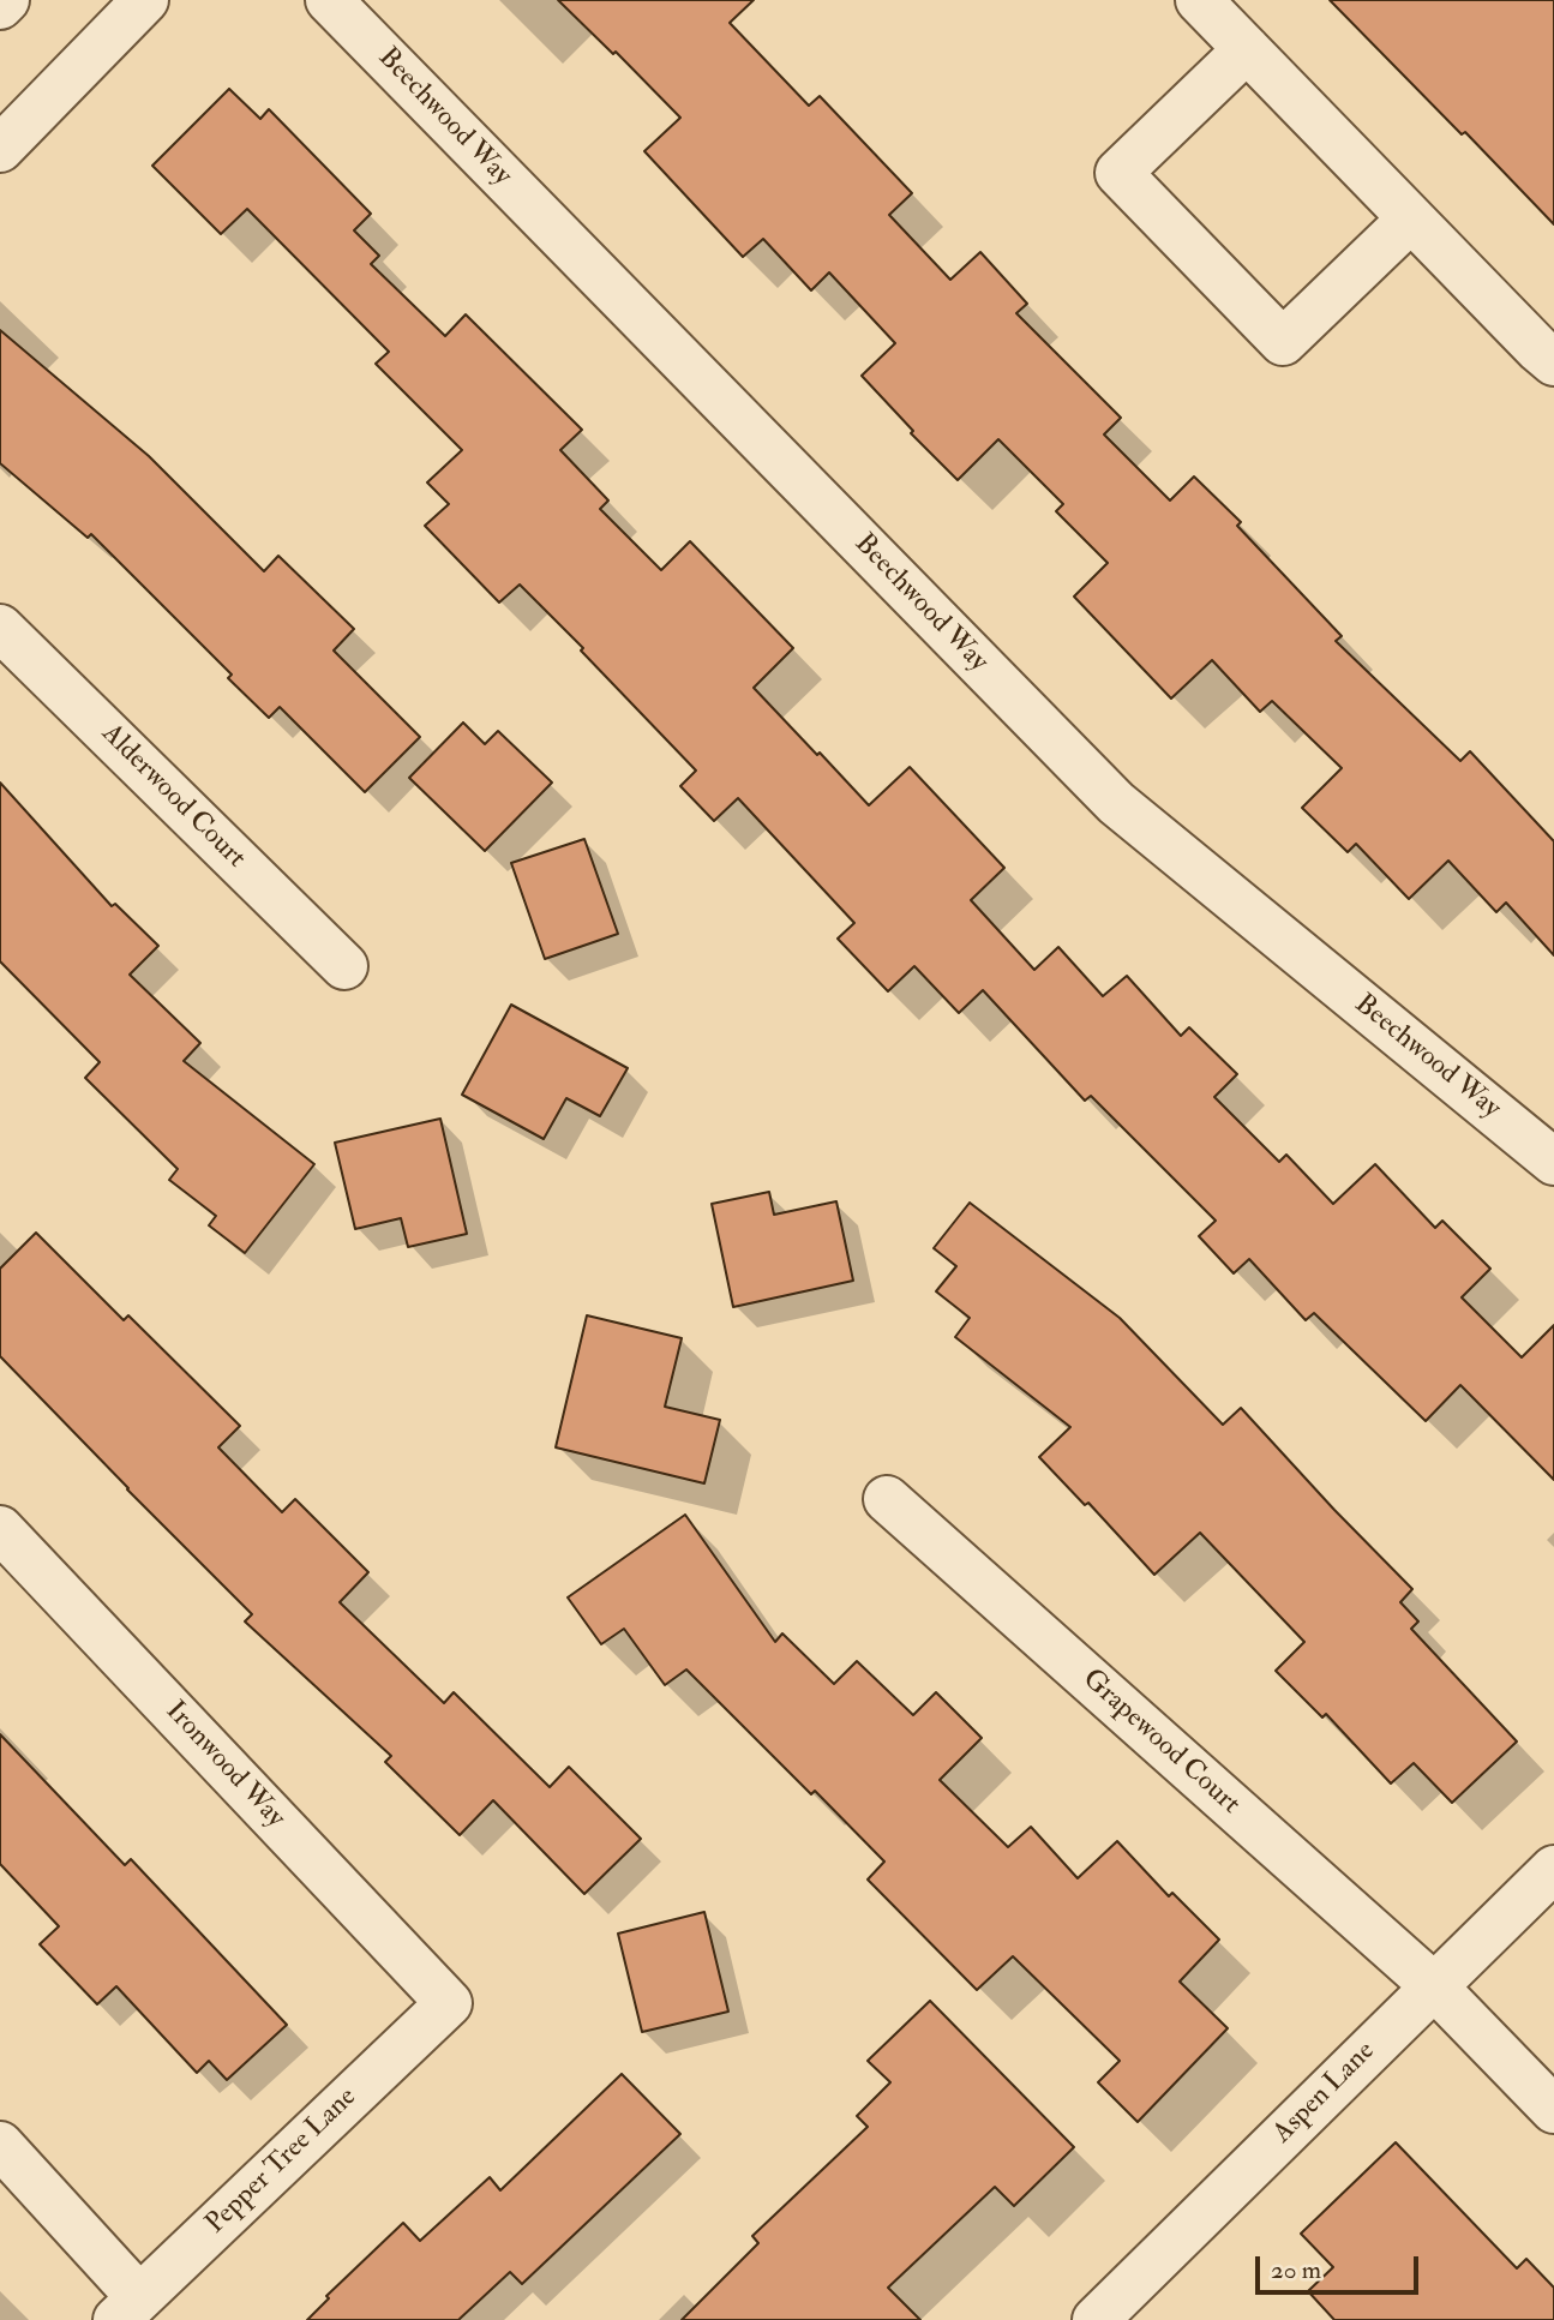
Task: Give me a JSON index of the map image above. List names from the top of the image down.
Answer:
{
  "streets": {
    "street": [
      "Beechwood Way",
      "Alderwood Court",
      "Grapewood Court",
      "Ironwood Way",
      "Aspen Lane",
      "Pepper Tree Lane"
    ]
  },
  "crossings": [
    ["Grapewood Court", "Aspen Lane"],
    ["Ironwood Way", "Pepper Tree Lane"]
  ],
  "scale_bar": "20 m"
}
